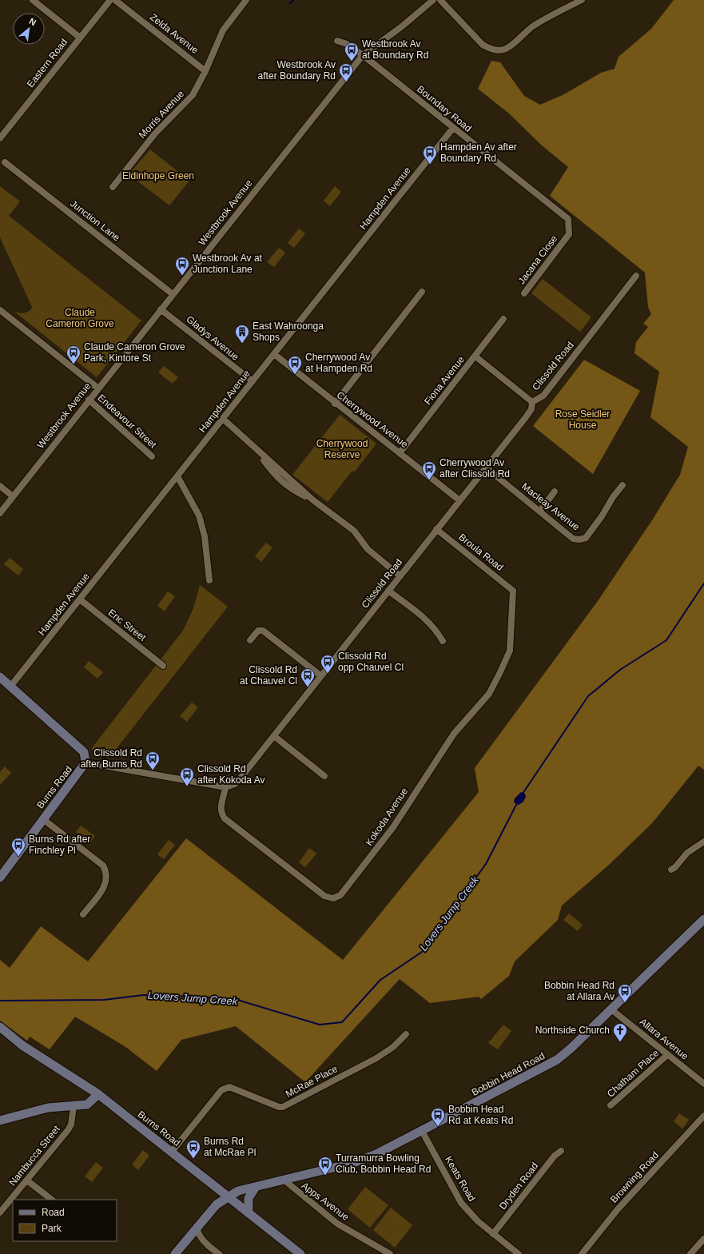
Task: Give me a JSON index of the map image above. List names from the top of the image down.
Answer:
{
  "streets": {
    "main road": ["Burns Road", "Bobbin Head Road"],
    "street": [
      "Zelda Avenue",
      "Eastern Road",
      "Boundary Road",
      "Morris Avenue",
      "Hampden Avenue",
      "Westbrook Avenue",
      "Junction Lane",
      "Jacana Close",
      "Gladys Avenue",
      "Clissold Road",
      "Fiona Avenue",
      "Cherrywood Avenue",
      "Endeavour Street",
      "Macleay Avenue",
      "Broula Road",
      "Eric Street",
      "Kokoda Avenue",
      "Allara Avenue",
      "Chatham Place",
      "McRae Place",
      "Nambucca Street",
      "Browning Road",
      "Keats Road",
      "Dryden Road",
      "Apps Avenue"
    ]
  },
  "crossings": [
    ["Zelda Avenue", "Morris Avenue"],
    ["Boundary Road", "Hampden Avenue"],
    ["Boundary Road", "Westbrook Avenue"],
    ["Boundary Road", "Jacana Close"],
    ["Hampden Avenue", "Gladys Avenue"],
    ["Hampden Avenue", "Cherrywood Avenue"],
    ["Hampden Avenue", "Eric Street"],
    ["Hampden Avenue", "Burns Road"],
    ["Westbrook Avenue", "Junction Lane"],
    ["Westbrook Avenue", "Gladys Avenue"],
    ["Westbrook Avenue", "Endeavour Street"],
    ["Clissold Road", "Cherrywood Avenue"],
    ["Clissold Road", "Macleay Avenue"],
    ["Clissold Road", "Broula Road"],
    ["Clissold Road", "Kokoda Avenue"],
    ["Fiona Avenue", "Cherrywood Avenue"],
    ["Broula Road", "Kokoda Avenue"],
    ["Burns Road", "Bobbin Head Road"],
    ["Burns Road", "McRae Place"],
    ["Allara Avenue", "Chatham Place"],
    ["Allara Avenue", "Bobbin Head Road"],
    ["Bobbin Head Road", "Keats Road"],
    ["Bobbin Head Road", "Apps Avenue"],
    ["Keats Road", "Dryden Road"]
  ],
  "water": ["Lovers Jump Creek"],
  "parks": [
    "Eldinhope Green",
    "Claude Cameron Grove",
    "Rose Seidler House",
    "Cherrywood Reserve"
  ],
  "places": {
    "bus stop": [
      "Westbrook Av at Boundary Rd",
      "Westbrook Av after Boundary Rd",
      "Hampden Av after Boundary Rd",
      "Westbrook Av at Junction Lane",
      "Claude Cameron Grove Park, Kintore St",
      "Cherrywood Av at Hampden Rd",
      "Cherrywood Av after Clissold Rd",
      "Clissold Rd opp Chauvel Cl",
      "Clissold Rd at Chauvel Cl",
      "Clissold Rd after Burns Rd",
      "Clissold Rd after Kokoda Av",
      "Burns Rd after Finchley Pl",
      "Bobbin Head Rd at Allara Av",
      "Bobbin Head Rd at Keats Rd",
      "Burns Rd at McRae Pl",
      "Turramurra Bowling Club, Bobbin Head Rd"
    ],
    "building": ["East Wahroonga Shops"],
    "church": ["Northside Church"]
  },
  "legend": ["Road", "Park"],
  "north": "top right"
}
